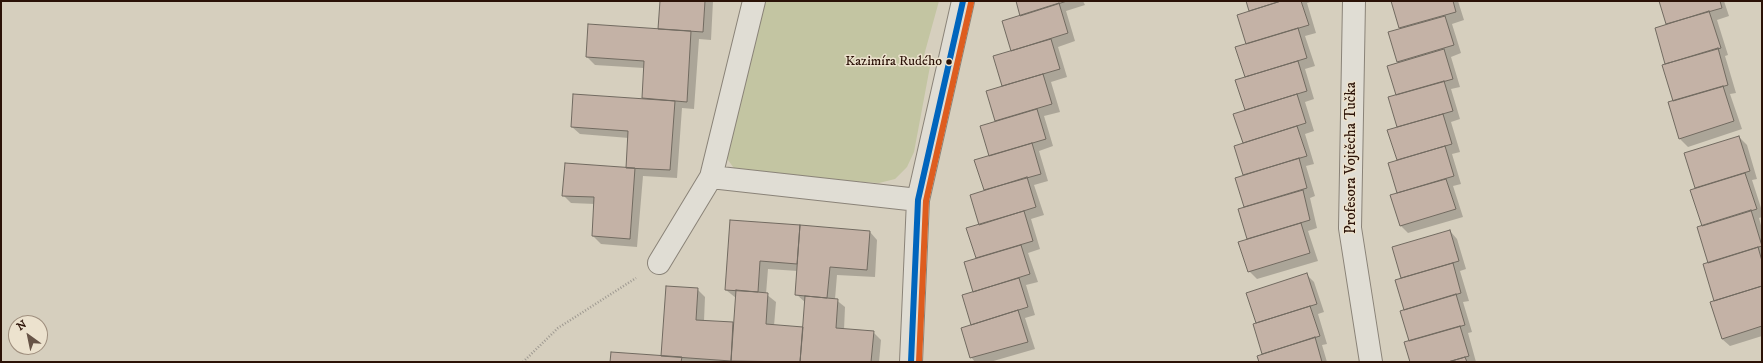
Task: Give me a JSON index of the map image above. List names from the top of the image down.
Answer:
{
  "streets": {
    "street": ["Profesora Vojtěcha Tučka"]
  },
  "places": ["Kazimíra Rudého"],
  "north": "top left"
}
